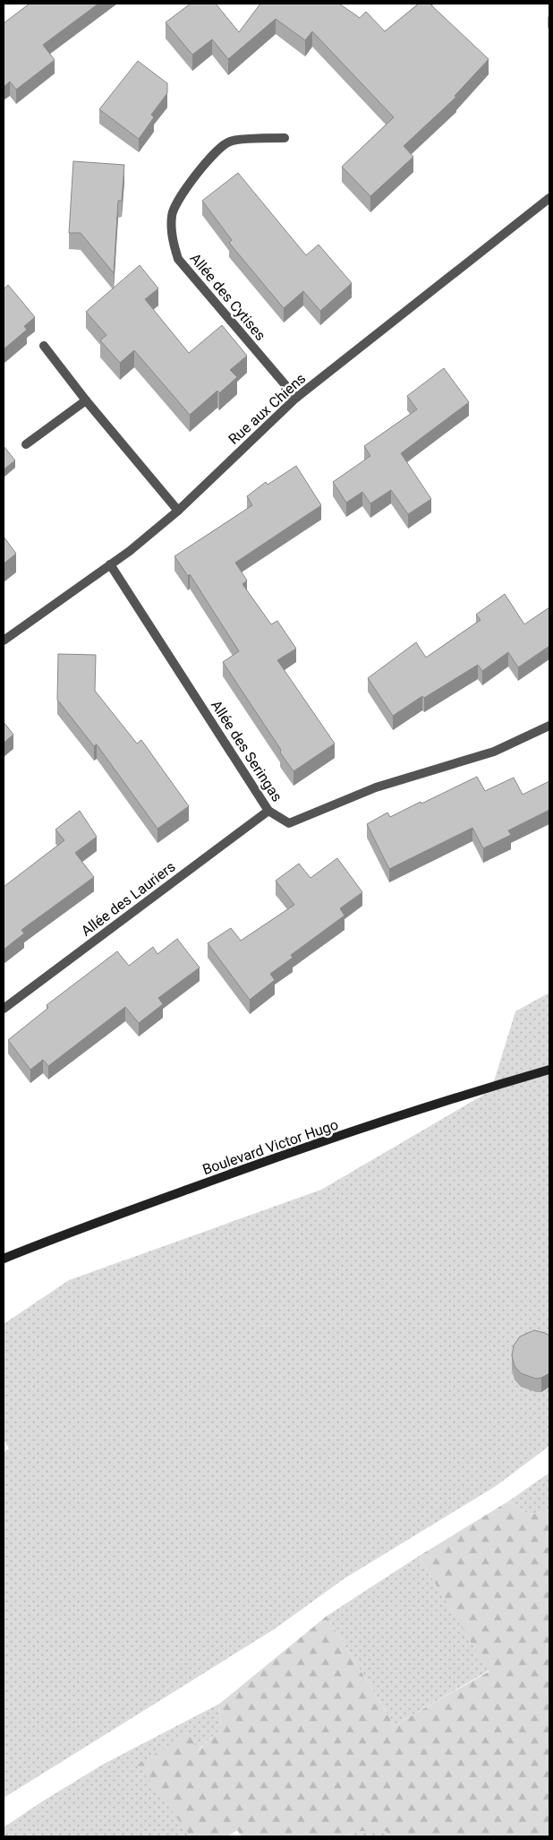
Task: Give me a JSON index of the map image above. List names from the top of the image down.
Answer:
{
  "streets": {
    "main road": ["Boulevard Victor Hugo"],
    "street": [
      "Allée des Cytises",
      "Rue aux Chiens",
      "Allée des Seringas",
      "Allée des Lauriers"
    ]
  },
  "crossings": [
    ["Allée des Cytises", "Rue aux Chiens"],
    ["Rue aux Chiens", "Allée des Seringas"],
    ["Allée des Seringas", "Allée des Lauriers"]
  ]
}
